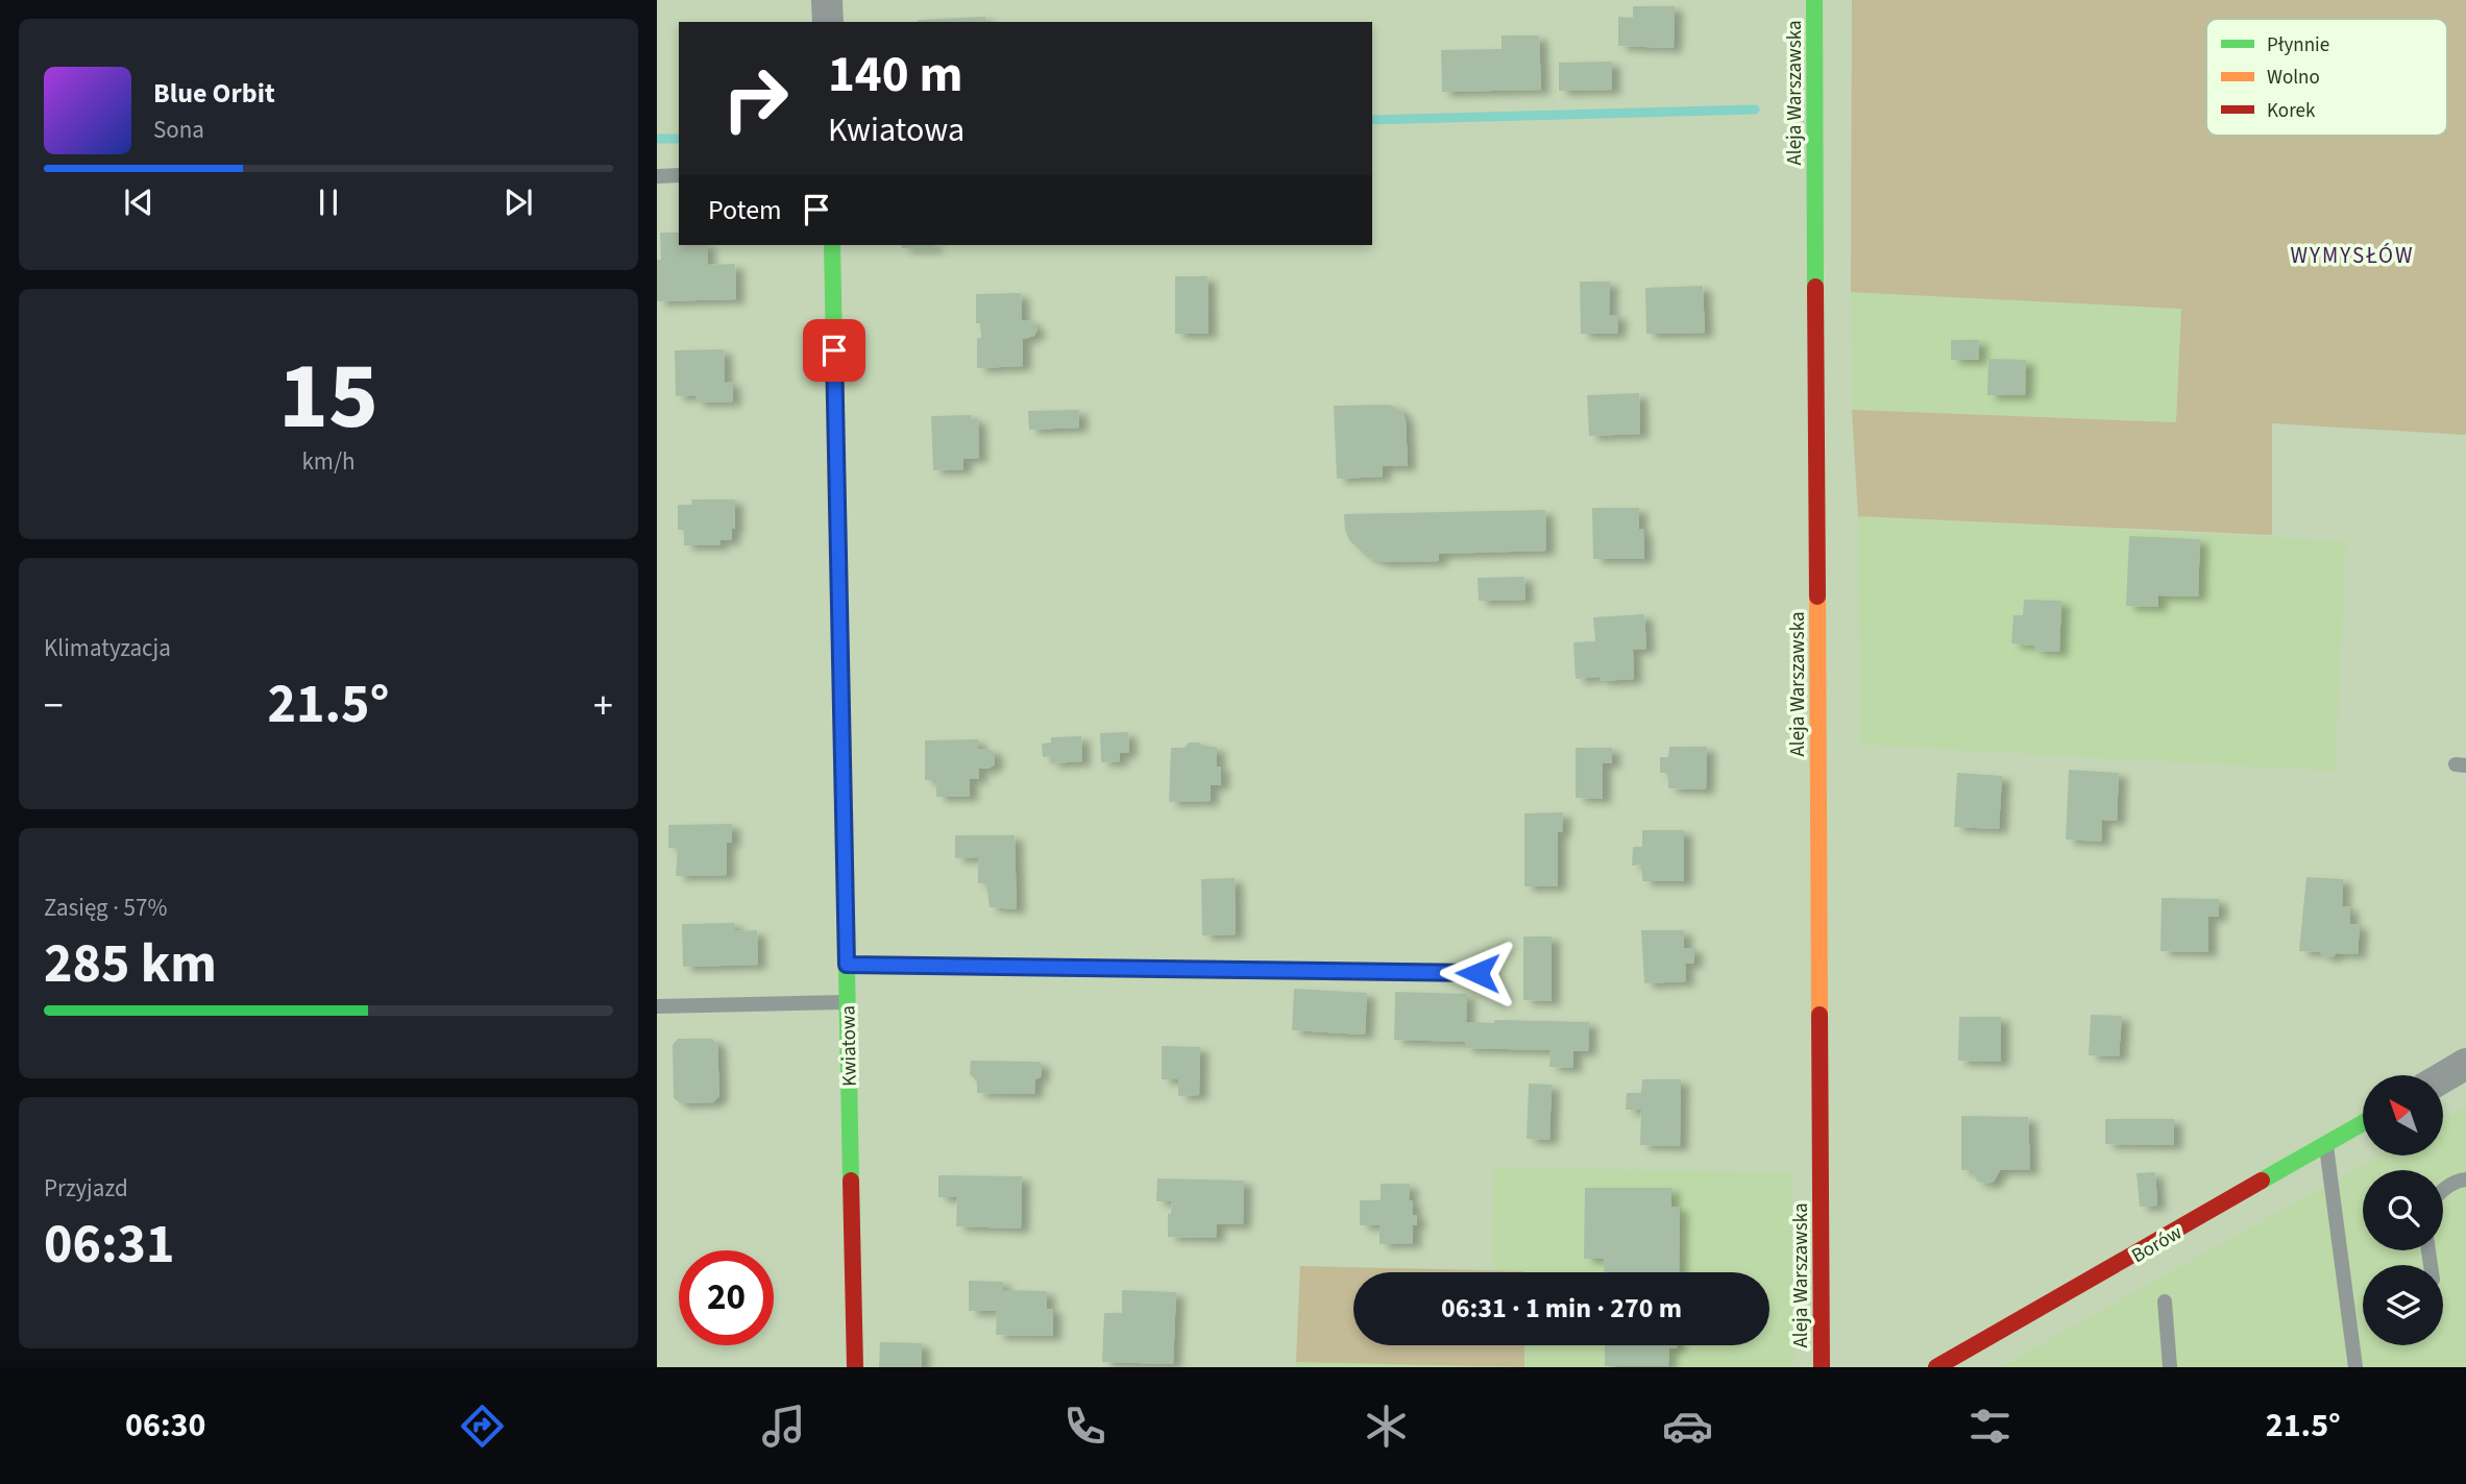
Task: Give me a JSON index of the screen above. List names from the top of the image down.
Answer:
{
  "streets": {
    "street": ["Aleja Warszawska", "Kwiatowa", "Borów"]
  },
  "districts": ["WYMYSŁÓW"],
  "legend": ["Płynnie", "Wolno", "Korek"],
  "north": "top left",
  "page": {
    "turn": ["140 m", "Kwiatowa"],
    "song": ["Blue Orbit", "Sona"],
    "then": "Potem",
    "tile": [
      ["15", "km/h"],
      "Klimatyzacja",
      ["Zasięg · 57%", "285 km"],
      ["Przyjazd", "06:31"]
    ],
    "heat": ["−", "21.5°", "+"],
    "limit": "20",
    "trip": "06:31 · 1 min · 270 m",
    "tabs": ["06:30", "21.5°"]
  }
}
